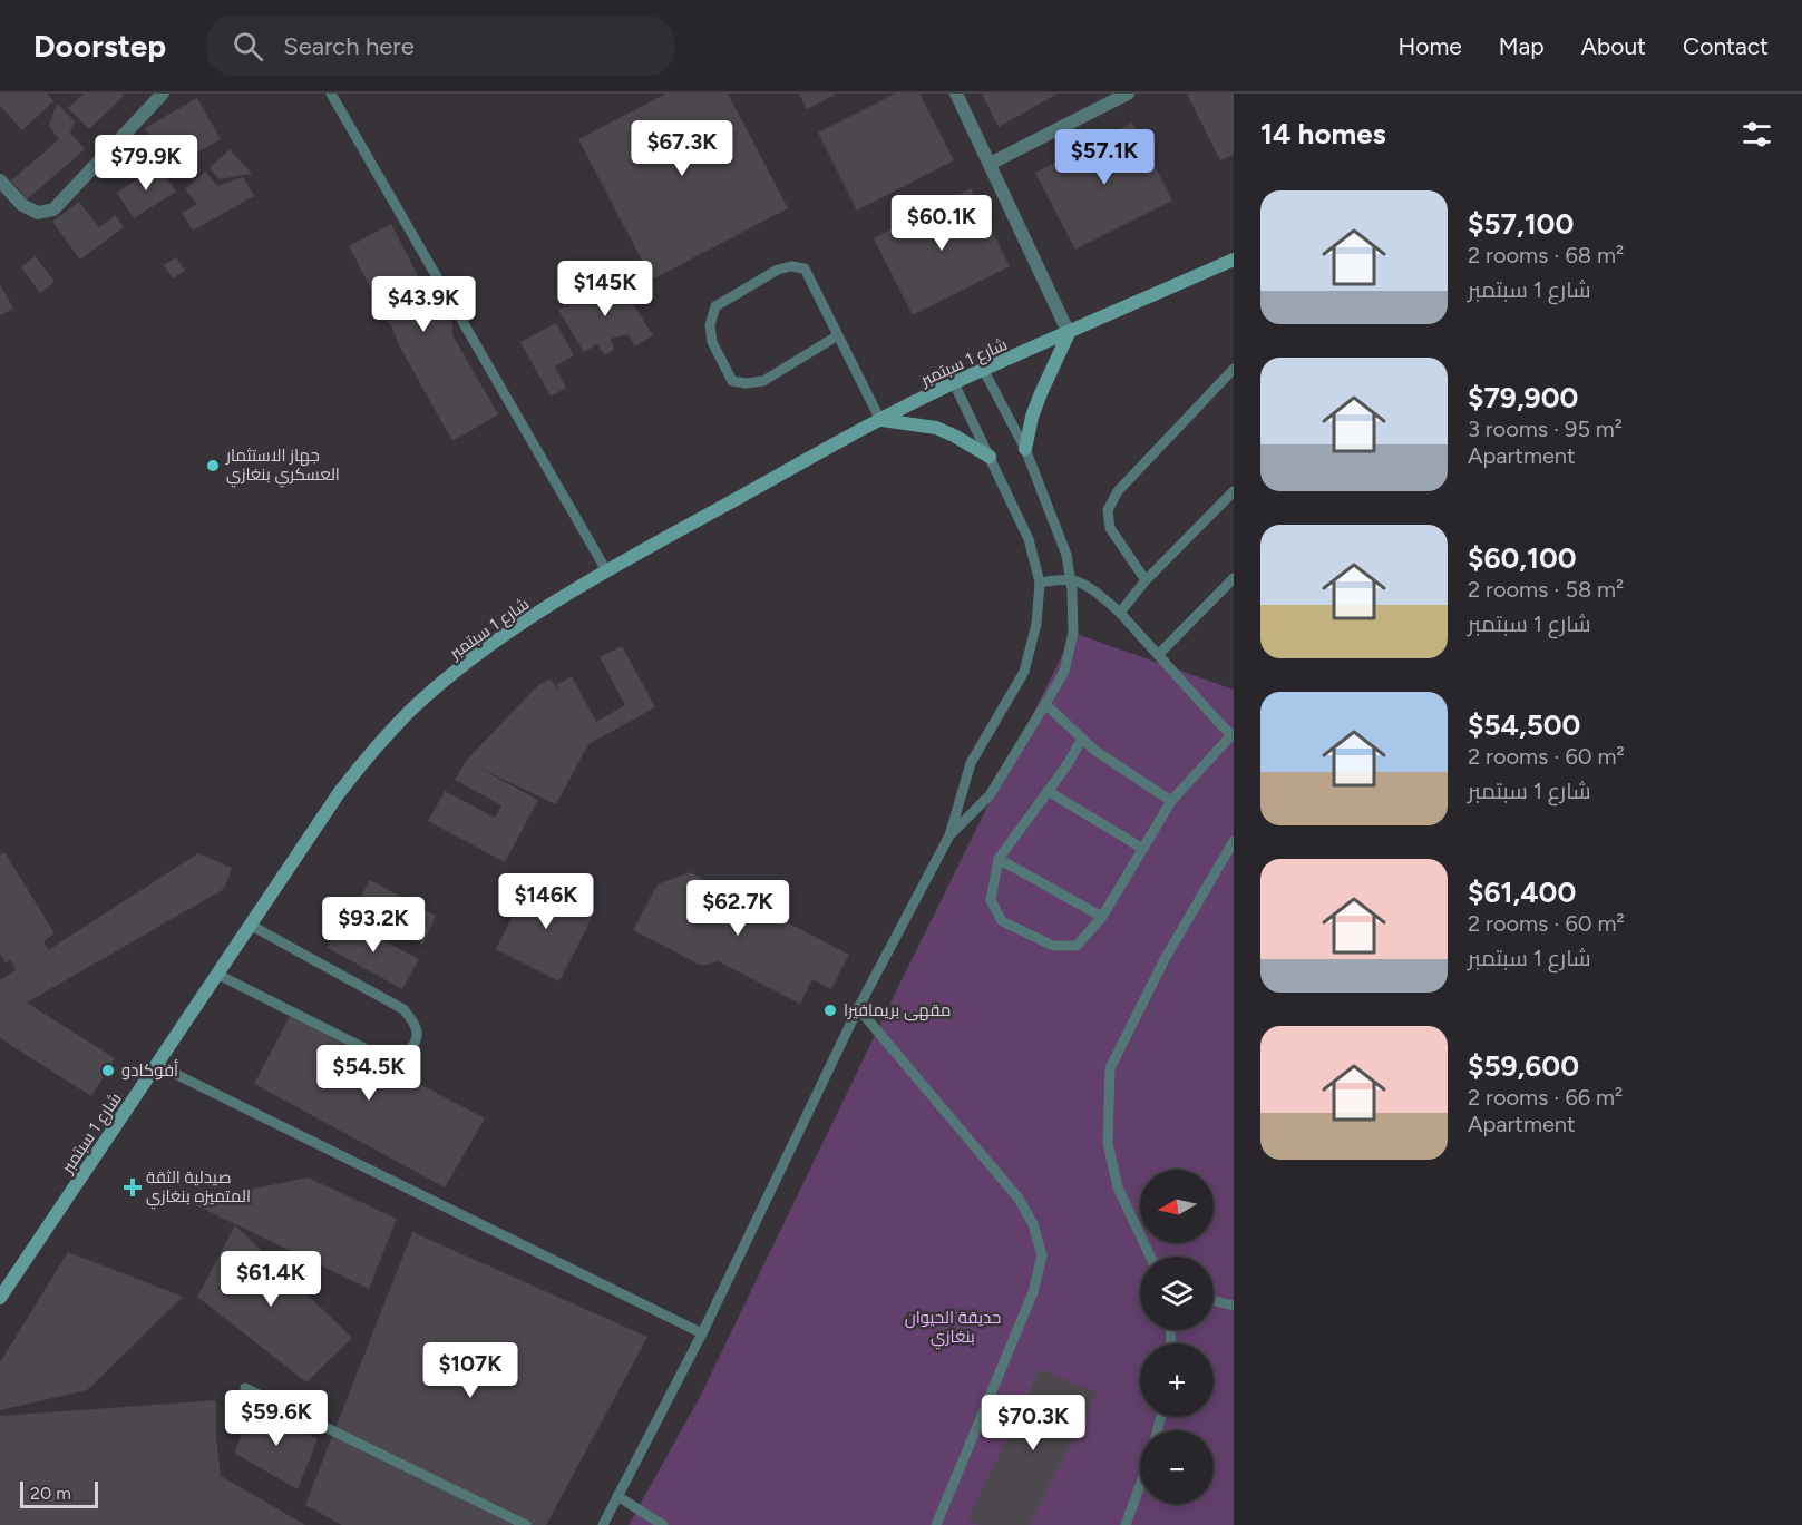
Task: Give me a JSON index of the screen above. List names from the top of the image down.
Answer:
{
  "streets": {
    "street": ["شارع 1 سبتمبر"]
  },
  "parks": ["حديقة الحيوان بنغازي"],
  "places": {
    "other": ["جهاز الاستثمار العسكري بنغازي", "مقهى بريمافيرا", "أفوكادو"],
    "health": ["صيدلية الثقة المتميزه بنغازي"]
  },
  "scale_bar": "20 m",
  "north": "left",
  "page": {
    "header": "Doorstep",
    "search": "Search here",
    "nav": [
      "Home",
      "Map",
      "About",
      "Contact"
    ],
    "heading": "14 homes",
    "price": [
      "$67.3K",
      "$57.1K",
      "$79.9K",
      "$60.1K",
      "$145K",
      "$43.9K",
      "$146K",
      "$62.7K",
      "$93.2K",
      "$54.5K",
      "$61.4K",
      "$107K",
      "$59.6K",
      "$70.3K"
    ],
    "list": [
      {
        "name": "$57,100",
        "note": "2 rooms · 68 m² · شارع 1 سبتمبر"
      },
      {
        "name": "$79,900",
        "note": "3 rooms · 95 m² · Apartment"
      },
      {
        "name": "$60,100",
        "note": "2 rooms · 58 m² · شارع 1 سبتمبر"
      },
      {
        "name": "$54,500",
        "note": "2 rooms · 60 m² · شارع 1 سبتمبر"
      },
      {
        "name": "$61,400",
        "note": "2 rooms · 60 m² · شارع 1 سبتمبر"
      },
      {
        "name": "$59,600",
        "note": "2 rooms · 66 m² · Apartment"
      }
    ],
    "map_buttons": ["+", "−"],
    "scale": "20 m"
  }
}
